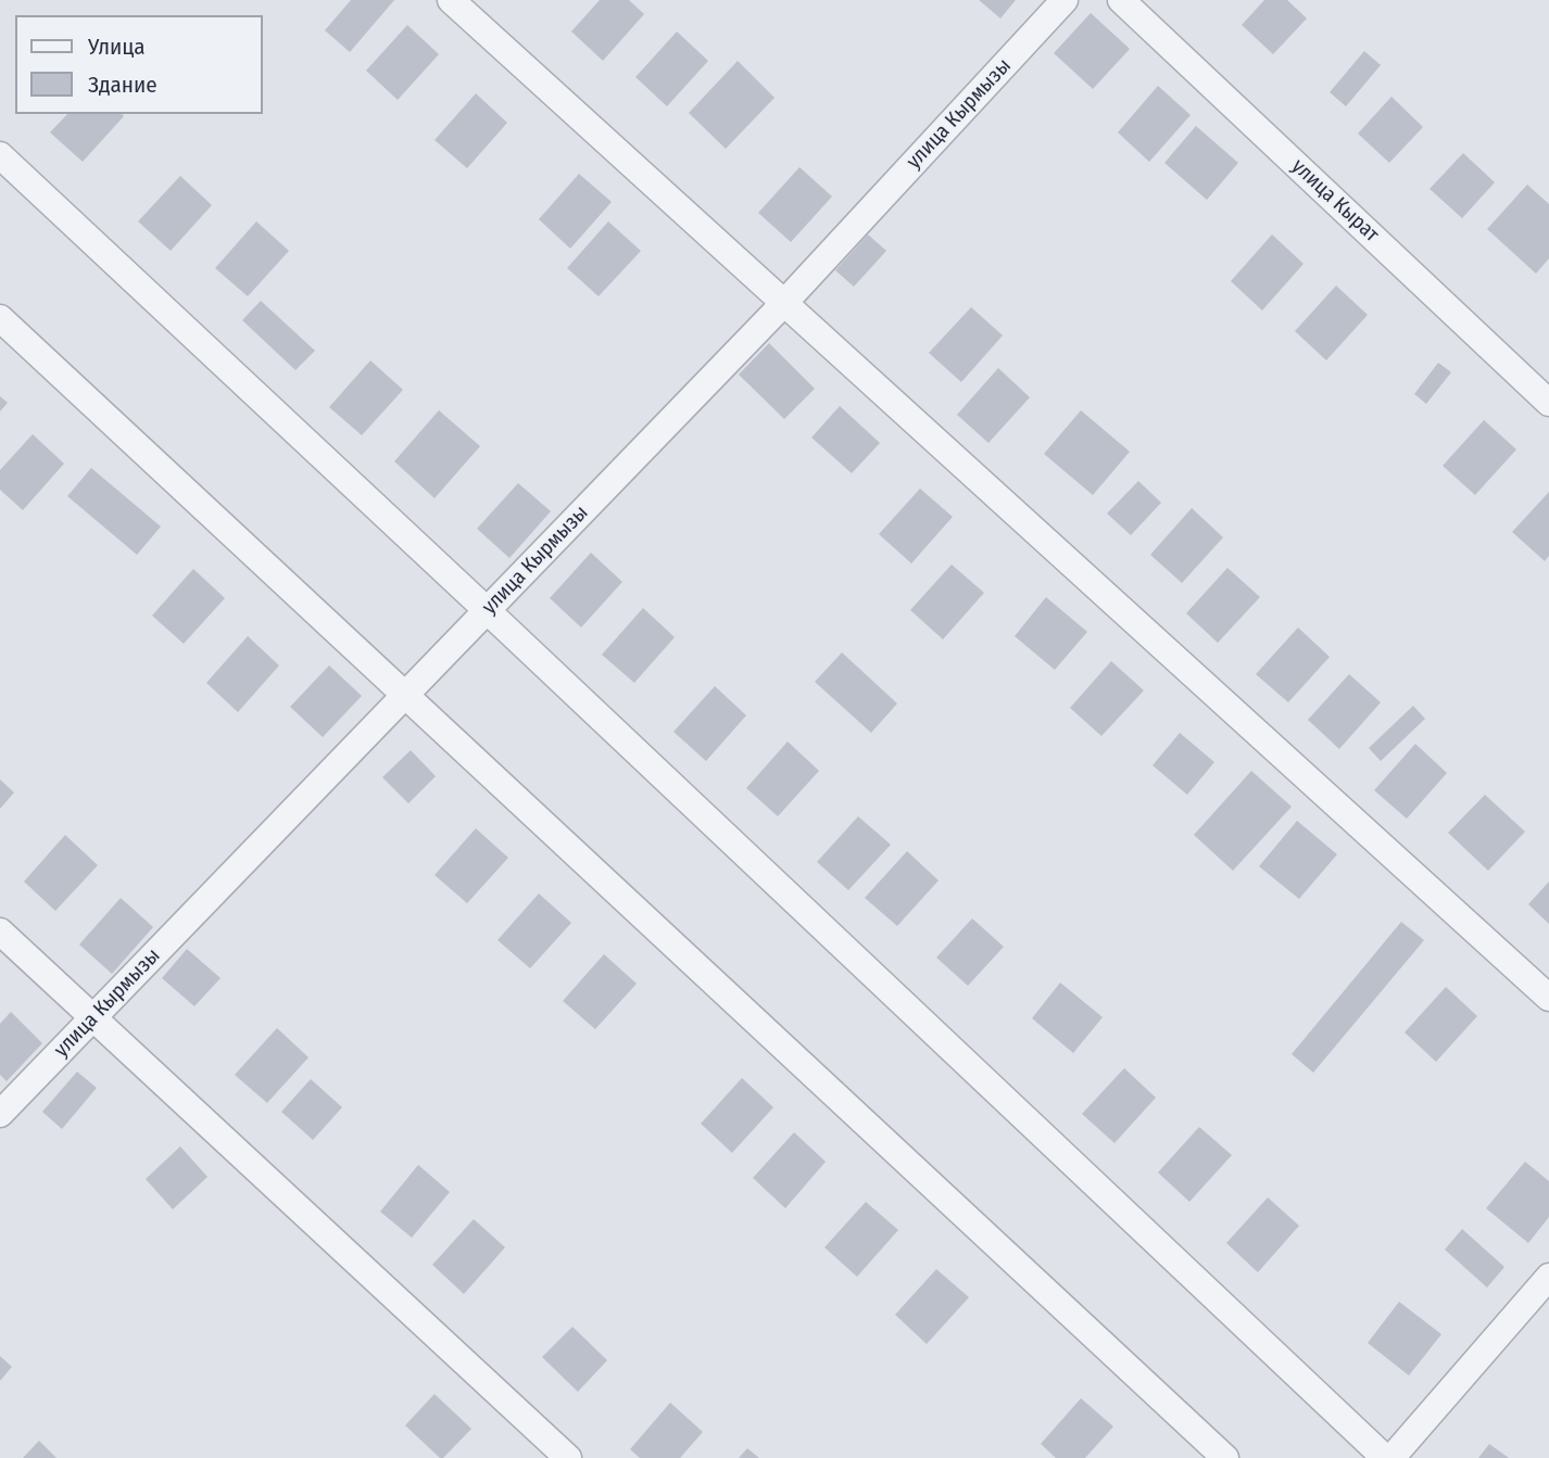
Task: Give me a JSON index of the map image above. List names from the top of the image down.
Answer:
{
  "streets": {
    "street": ["улица Кырмызы", "улица Кырат"]
  },
  "legend": ["Улица", "Здание"]
}
